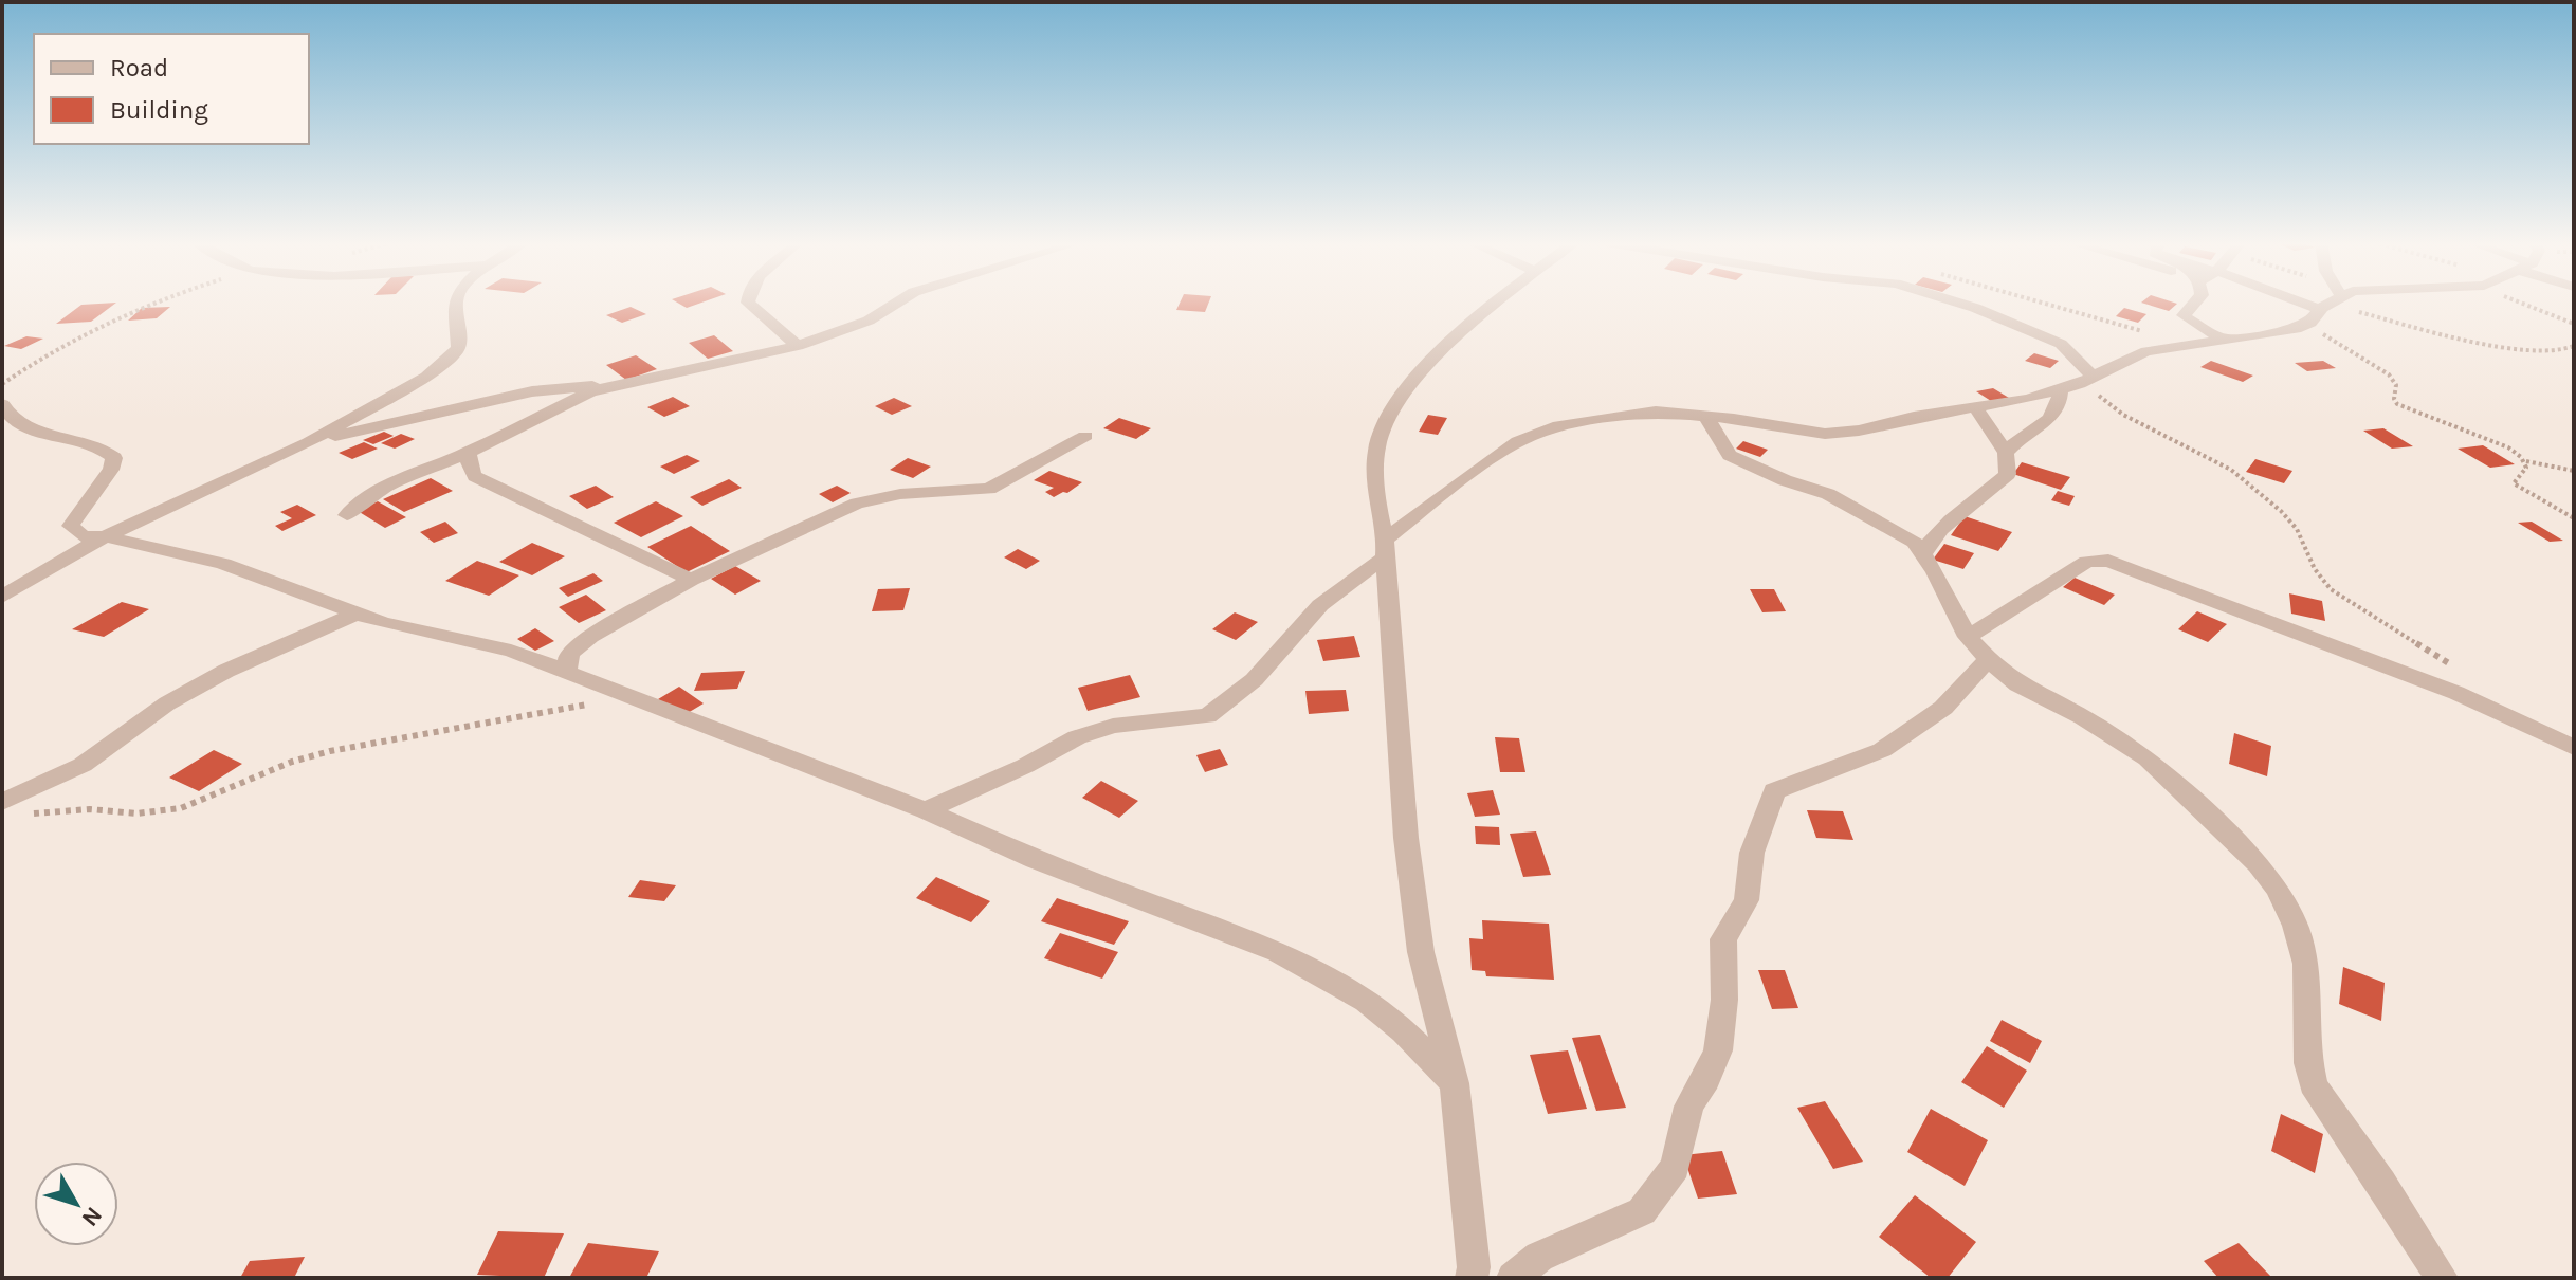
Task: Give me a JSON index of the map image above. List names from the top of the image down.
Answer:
{
  "legend": ["Road", "Building"],
  "north": "bottom right"
}
